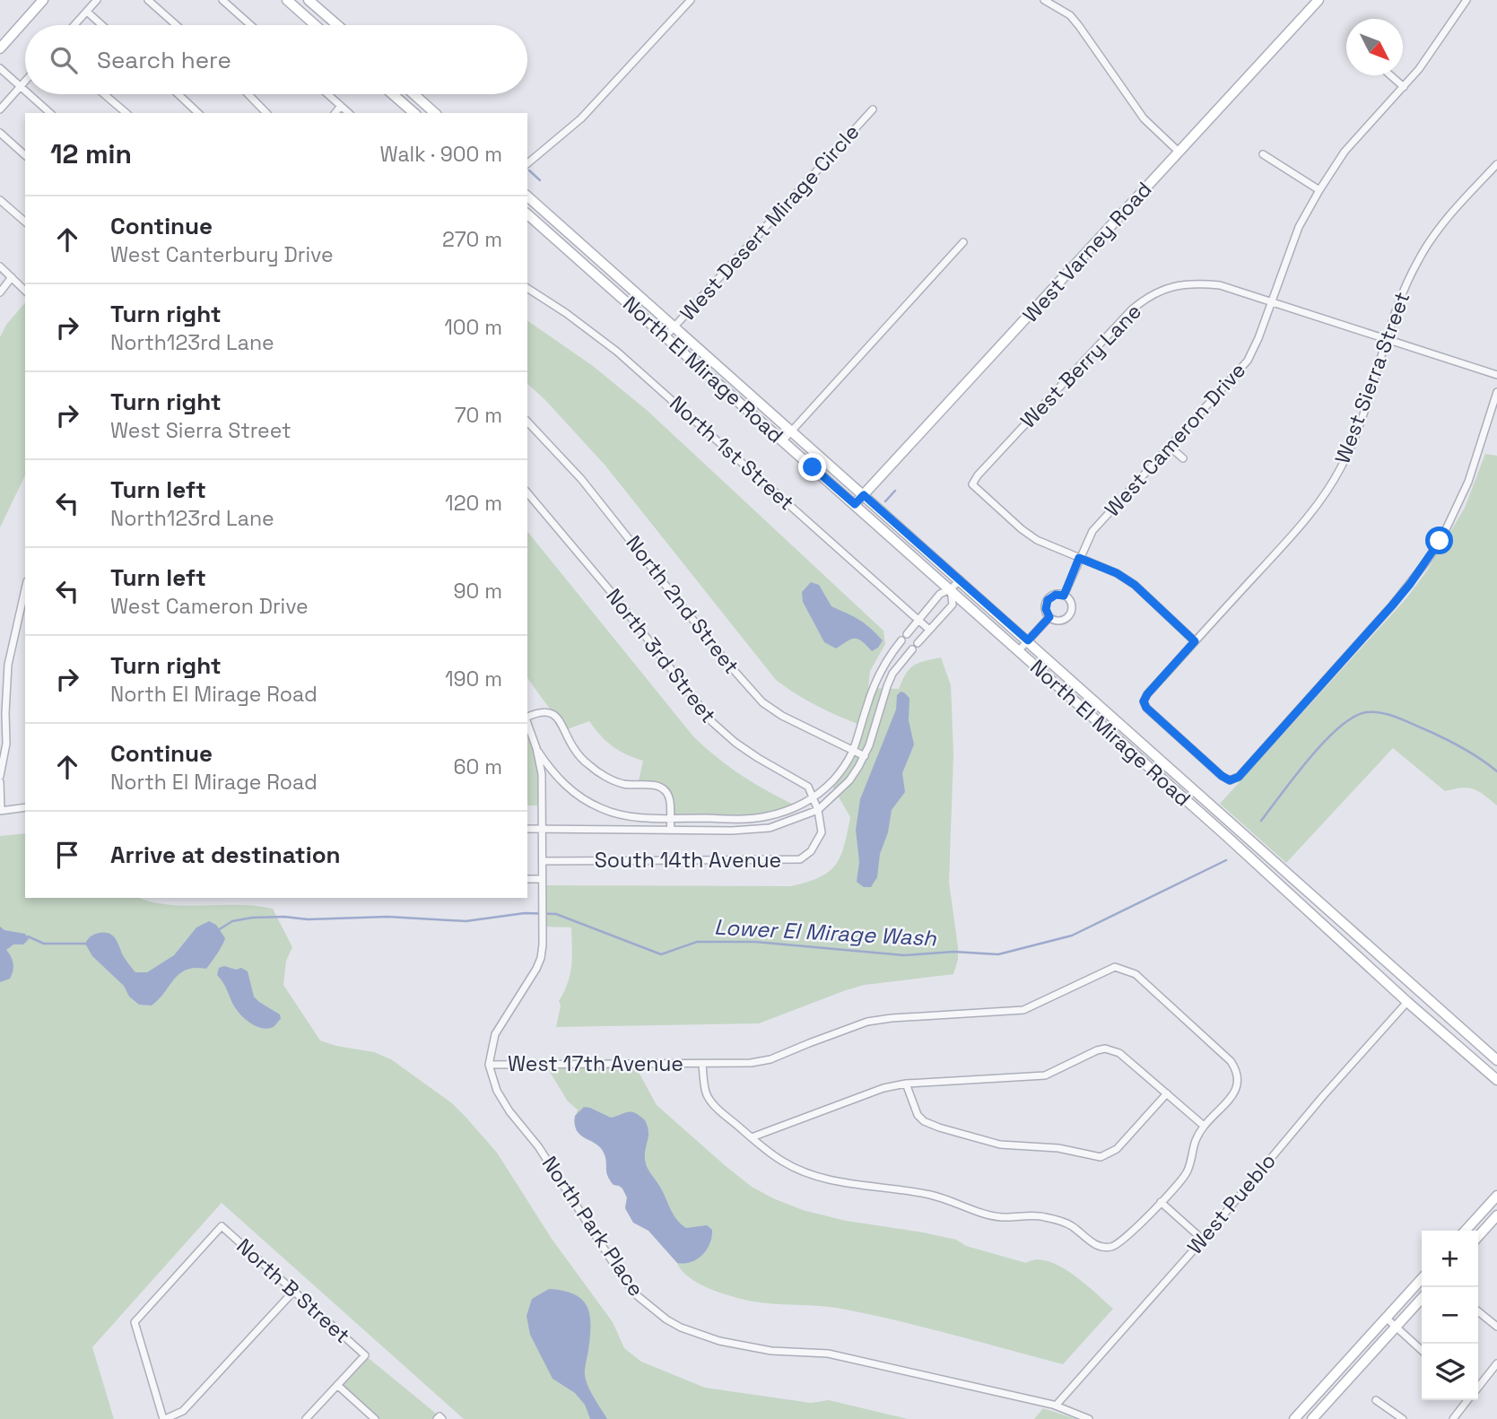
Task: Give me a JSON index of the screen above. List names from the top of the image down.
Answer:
{
  "streets": {
    "main road": ["West Varney Road", "North El Mirage Road"],
    "street": [
      "West Desert Mirage Circle",
      "West Berry Lane",
      "West Sierra Street",
      "West Cameron Drive",
      "North 1st Street",
      "North 2nd Street",
      "North 3rd Street",
      "South 14th Avenue",
      "West 17th Avenue",
      "West Pueblo",
      "North Park Place",
      "North B Street"
    ]
  },
  "crossings": [
    ["West Desert Mirage Circle", "North El Mirage Road"],
    ["West Varney Road", "North El Mirage Road"],
    ["West Berry Lane", "West Sierra Street"],
    ["West Berry Lane", "West Cameron Drive"],
    ["North El Mirage Road", "West Cameron Drive"],
    ["North El Mirage Road", "West Pueblo"],
    ["North 3rd Street", "South 14th Avenue"],
    ["West 17th Avenue", "North Park Place"],
    ["West Pueblo", "North Park Place"]
  ],
  "water": ["Lower El Mirage Wash"],
  "north": "bottom right",
  "page": {
    "search": "Search here",
    "heading": ["12 min", "Walk · 900 m"],
    "list": [
      ["Continue", "West Canterbury Drive", "270 m"],
      ["Turn right", "North123rd Lane", "100 m"],
      ["Turn right", "West Sierra Street", "70 m"],
      ["Turn left", "North123rd Lane", "120 m"],
      ["Turn left", "West Cameron Drive", "90 m"],
      ["Turn right", "North El Mirage Road", "190 m"],
      ["Continue", "North El Mirage Road", "60 m"],
      "Arrive at destination"
    ],
    "map_buttons": ["+", "−"]
  }
}
